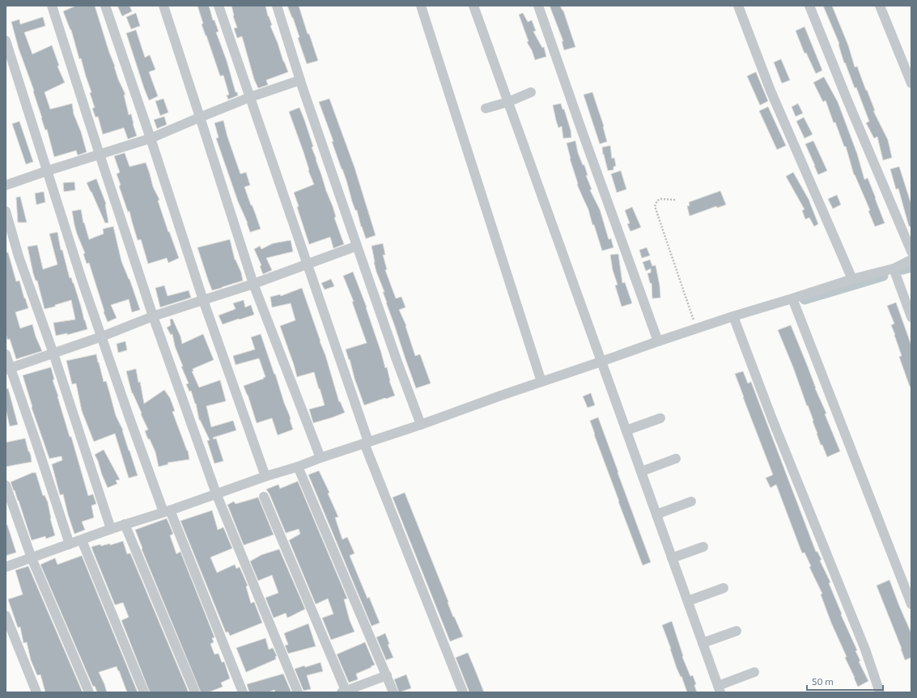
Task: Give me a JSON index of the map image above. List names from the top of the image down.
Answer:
{
  "scale_bar": "50 m"
}
